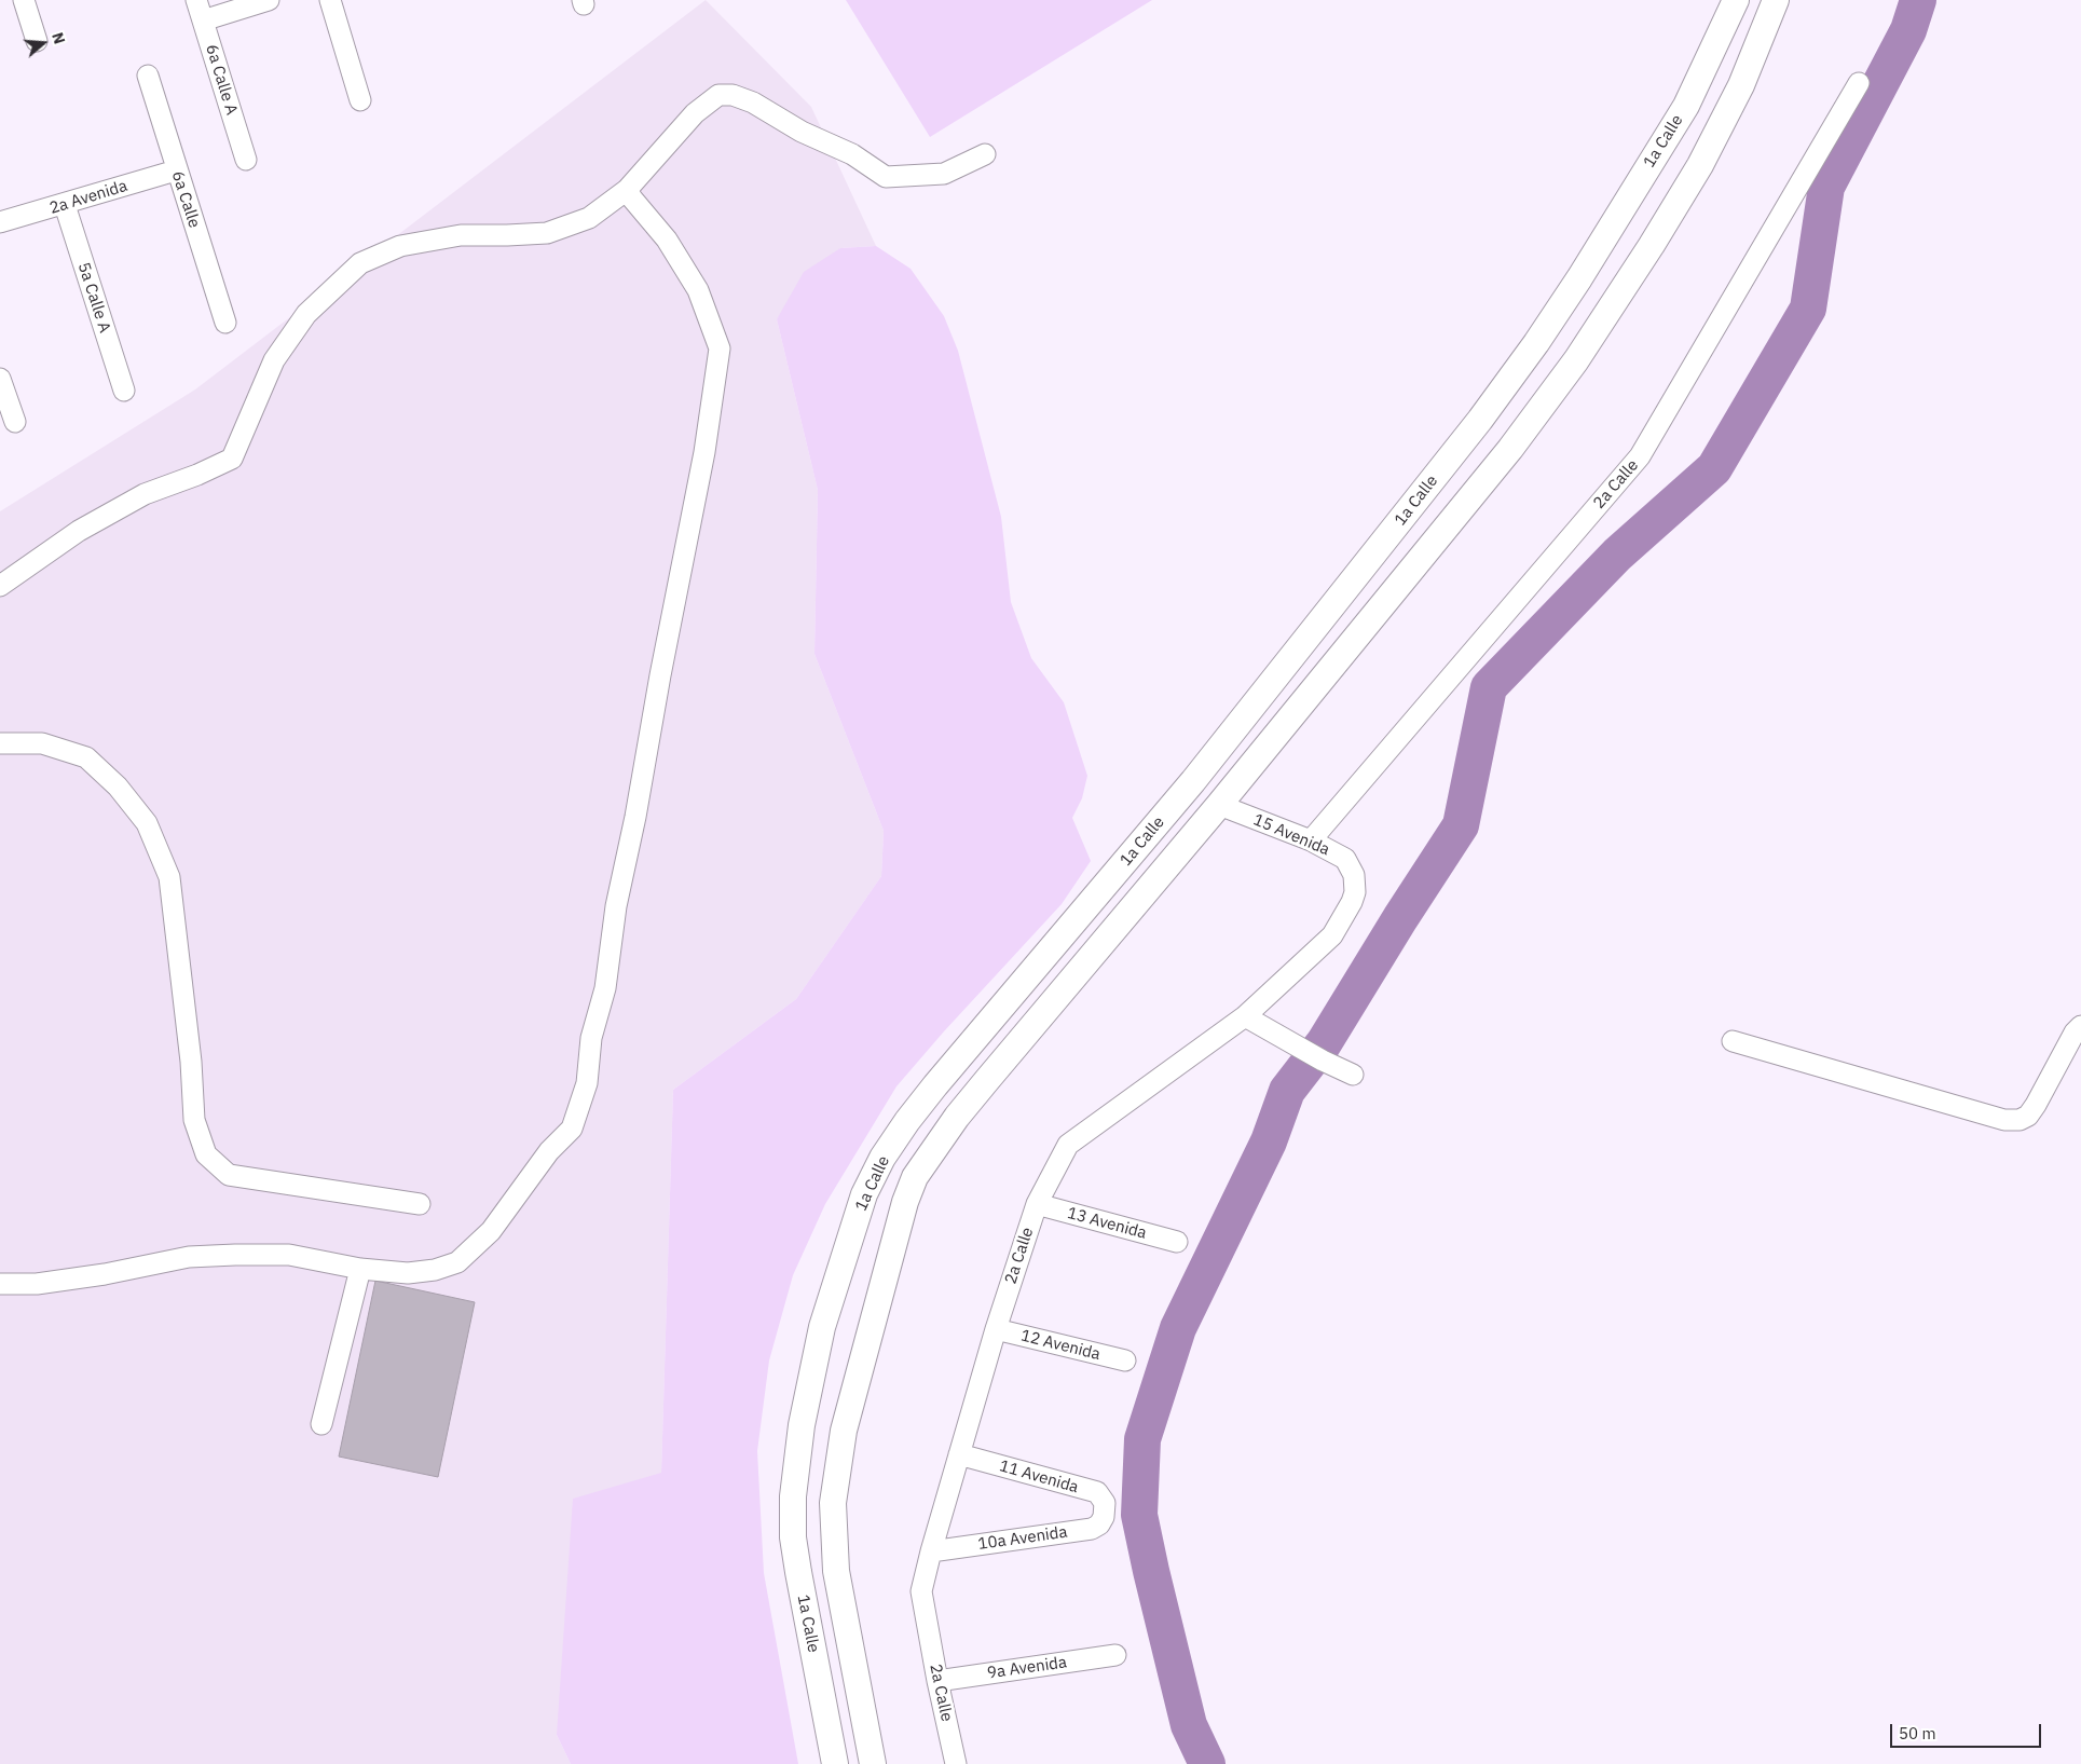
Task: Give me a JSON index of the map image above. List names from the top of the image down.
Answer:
{
  "streets": {
    "main road": ["1a Calle"],
    "street": [
      "6a Calle A",
      "2a Avenida",
      "6a Calle",
      "5a Calle A",
      "2a Calle",
      "15 Avenida",
      "13 Avenida",
      "12 Avenida",
      "11 Avenida",
      "10a Avenida",
      "9a Avenida"
    ]
  },
  "crossings": [
    ["2a Avenida", "6a Calle"],
    ["2a Avenida", "5a Calle A"],
    ["2a Calle", "15 Avenida"],
    ["2a Calle", "13 Avenida"],
    ["2a Calle", "12 Avenida"],
    ["2a Calle", "11 Avenida"],
    ["2a Calle", "10a Avenida"],
    ["2a Calle", "9a Avenida"],
    ["11 Avenida", "10a Avenida"]
  ],
  "scale_bar": "50 m",
  "north": "right"
}
